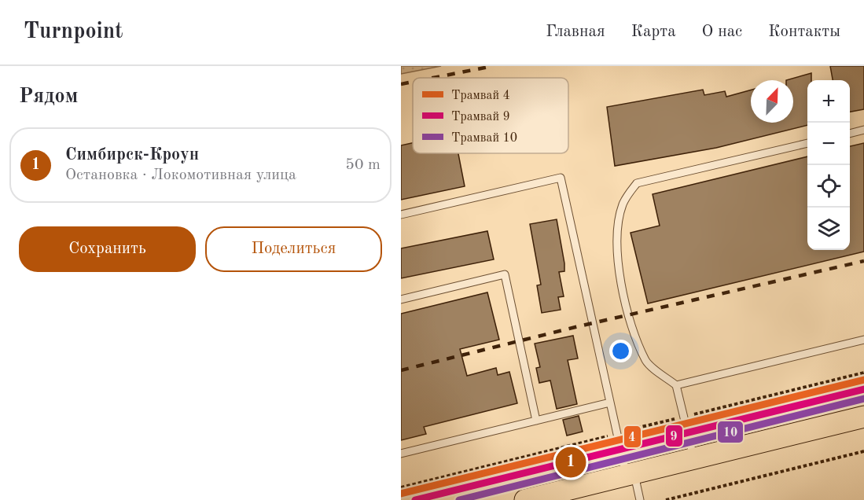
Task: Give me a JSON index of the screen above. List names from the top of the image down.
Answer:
{
  "lines": ["tram line 4", "tram line 9", "tram line 10"],
  "legend": ["Трамвай 4", "Трамвай 9", "Трамвай 10"],
  "north": "top right",
  "page": {
    "header": "Turnpoint",
    "nav": [
      "Главная",
      "Карта",
      "О нас",
      "Контакты"
    ],
    "heading": "Рядом",
    "map_buttons": ["+", "−"],
    "list": [
      {
        "mark": "1",
        "name": "Симбирск-Кроун",
        "note": "Остановка · Локомотивная улица",
        "value": "50 m"
      }
    ],
    "buttons": ["Сохранить", "Поделиться"],
    "pins": "1"
  }
}
